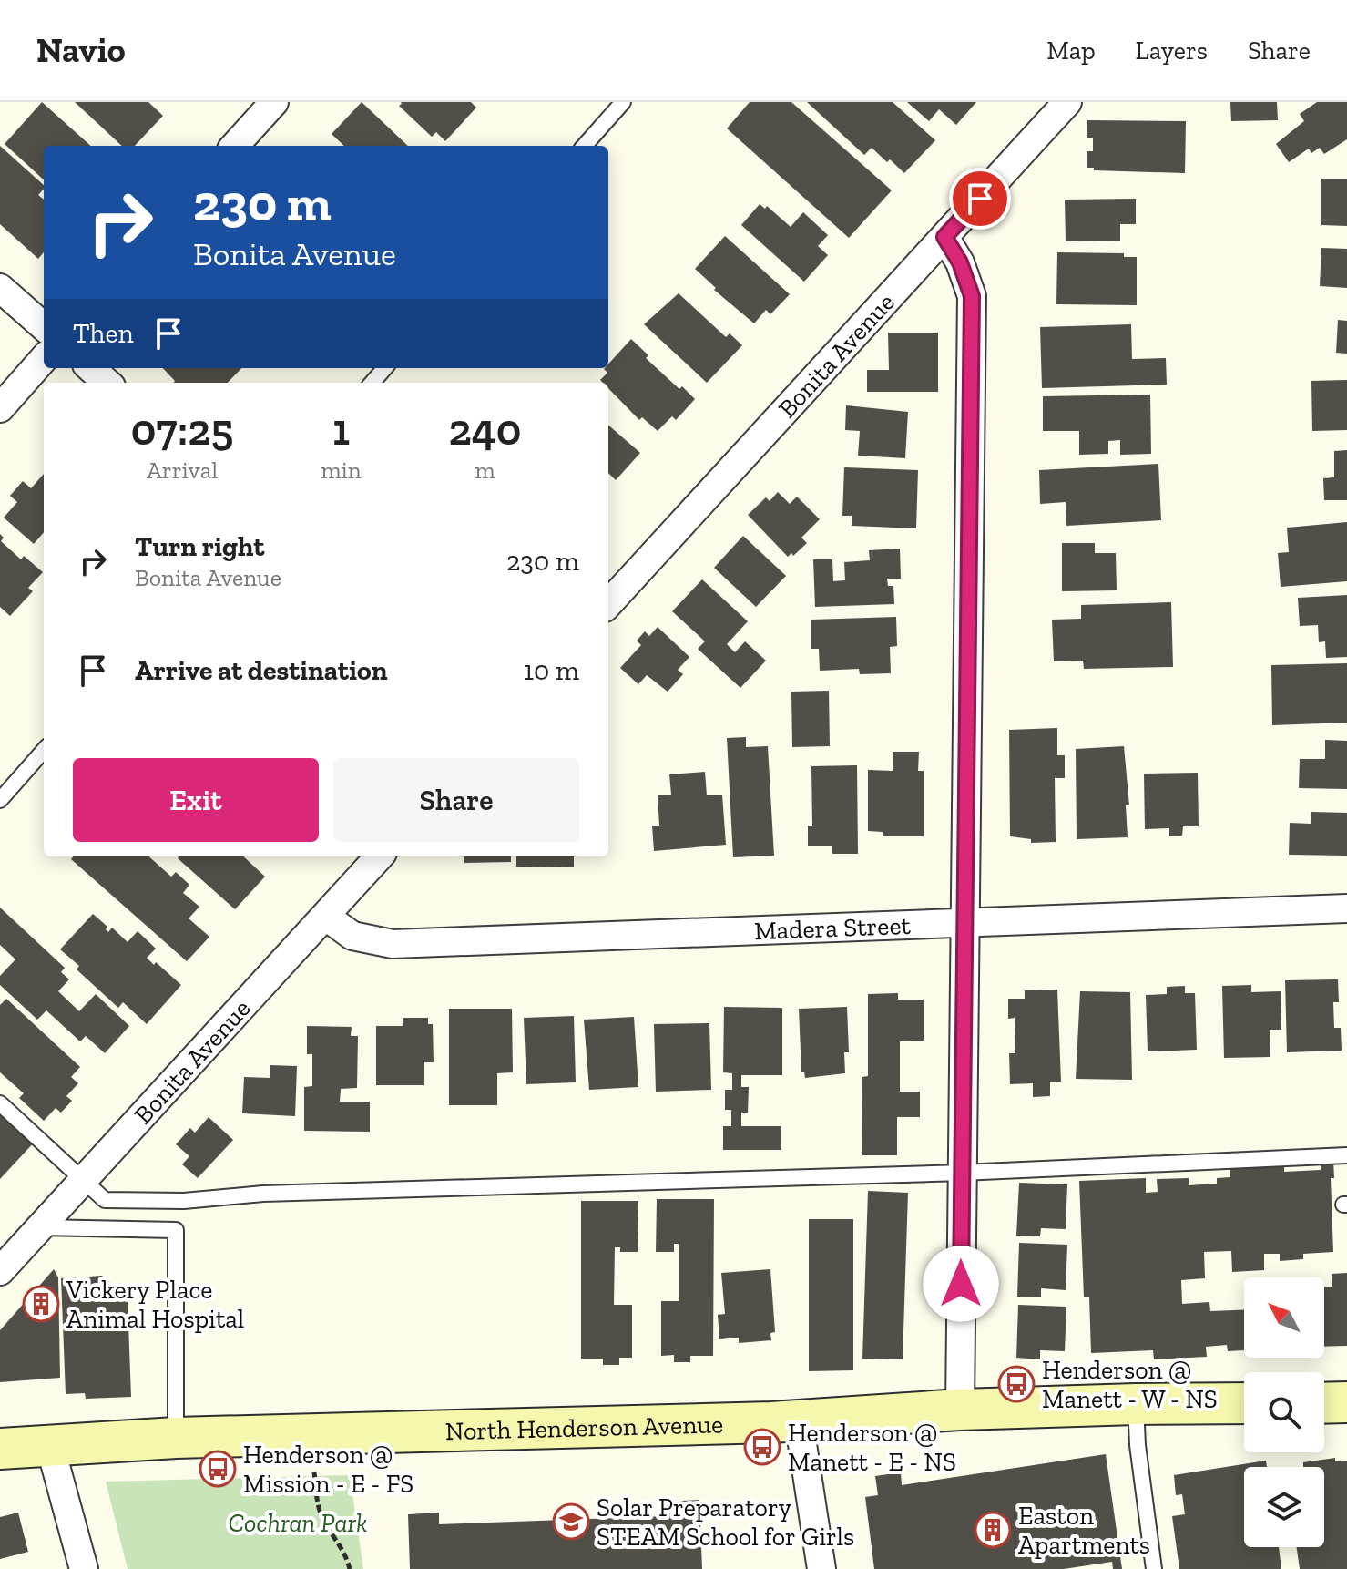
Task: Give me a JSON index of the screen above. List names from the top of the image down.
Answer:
{
  "streets": {
    "street": ["Bonita Avenue", "Madera Street", "North Henderson Avenue"]
  },
  "crossings": [
    ["Bonita Avenue", "Madera Street"]
  ],
  "parks": ["Cochran Park"],
  "places": {
    "building": ["Vickery Place Animal Hospital", "Easton Apartments"],
    "bus stop": ["Henderson @ Manett - W - NS", "Henderson @ Manett - E - NS", "Henderson @ Mission - E - FS"],
    "school or university": ["Solar Preparatory STEAM School for Girls"]
  },
  "north": "top left",
  "page": {
    "header": "Navio",
    "nav": ["Map", "Layers", "Share"],
    "turn": ["230 m", "Bonita Avenue"],
    "then": "Then",
    "eta": [
      "07:25",
      "Arrival",
      "1",
      "min",
      "240",
      "m"
    ],
    "list": [
      {
        "name": "Turn right",
        "note": "Bonita Avenue",
        "value": "230 m"
      },
      {
        "name": "Arrive at destination",
        "value": "10 m"
      }
    ],
    "buttons": ["Exit", "Share"]
  }
}
